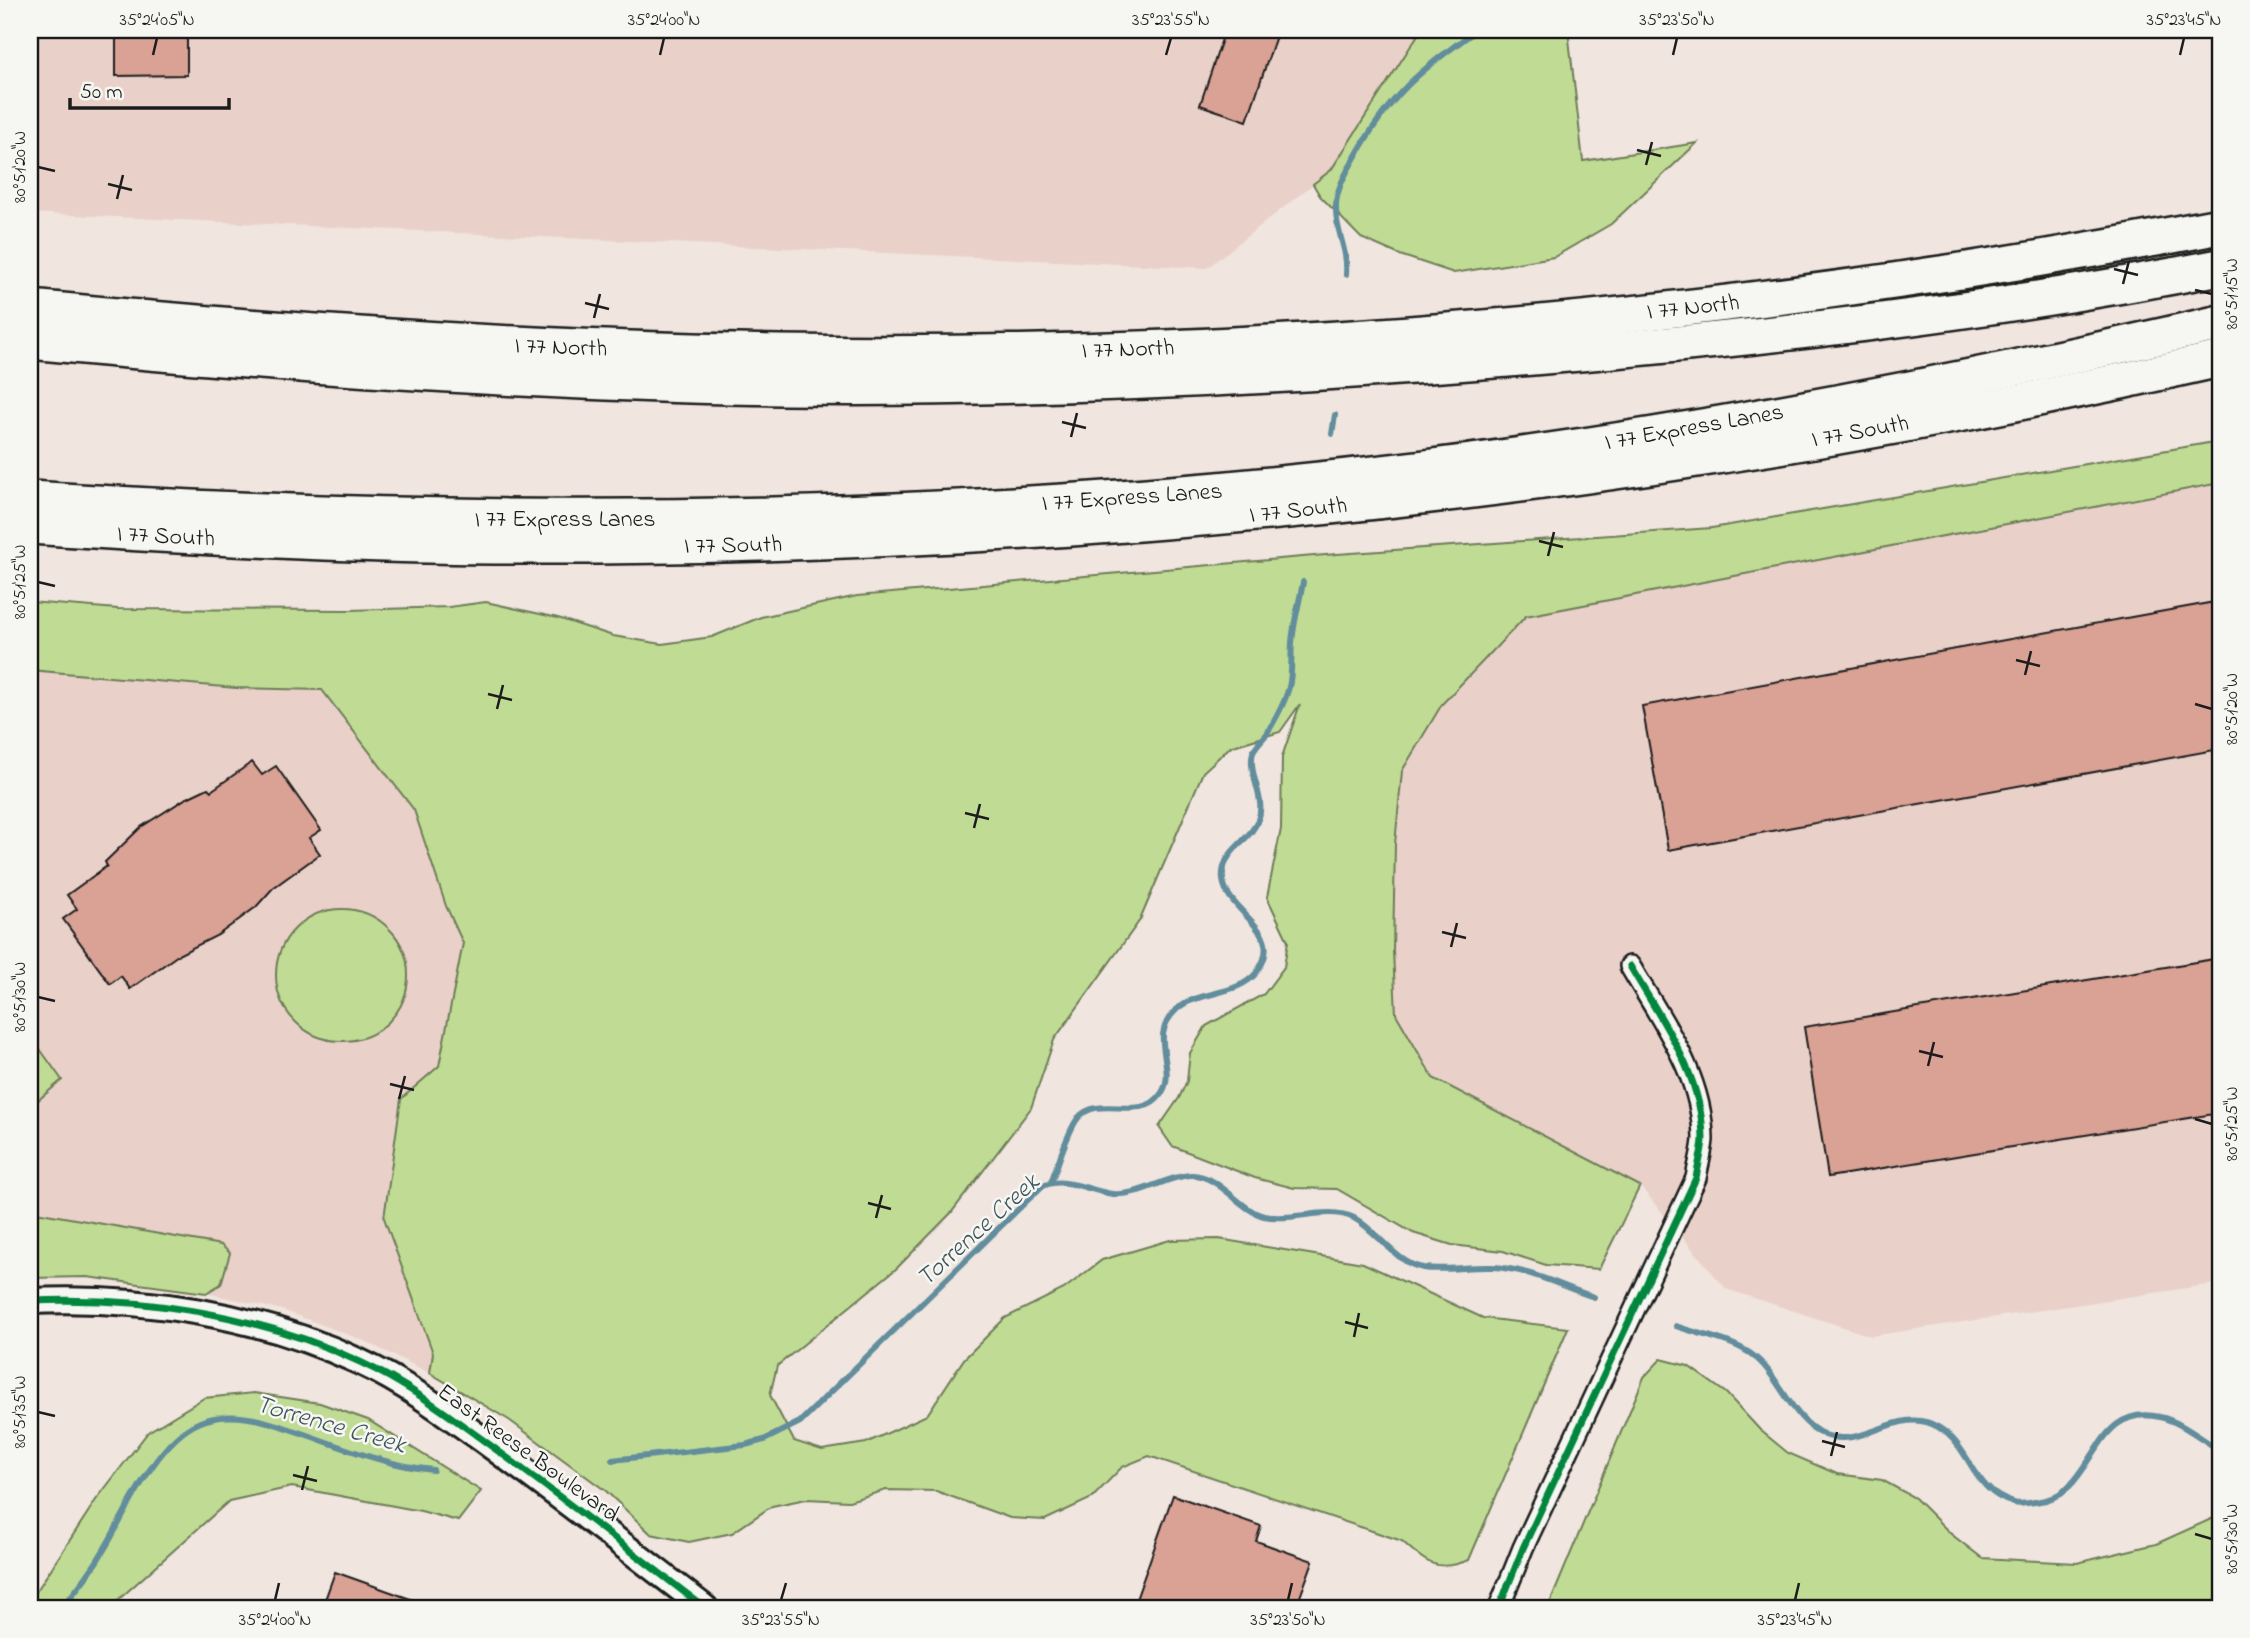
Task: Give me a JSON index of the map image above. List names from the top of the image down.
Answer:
{
  "streets": {
    "highway": ["I 77 North", "I 77 Express Lanes", "I 77 South"],
    "street": ["East Reese Boulevard"]
  },
  "water": ["Torrence Creek"],
  "scale_bar": "50 m",
  "coordinates": [
    "35°24'05\"N",
    "35°24'00\"N",
    "35°23'55\"N",
    "35°23'50\"N",
    "35°23'45\"N",
    "80°51'20\"W",
    "80°51'15\"W",
    "80°51'25\"W",
    "80°51'30\"W",
    "80°51'35\"W"
  ]
}
